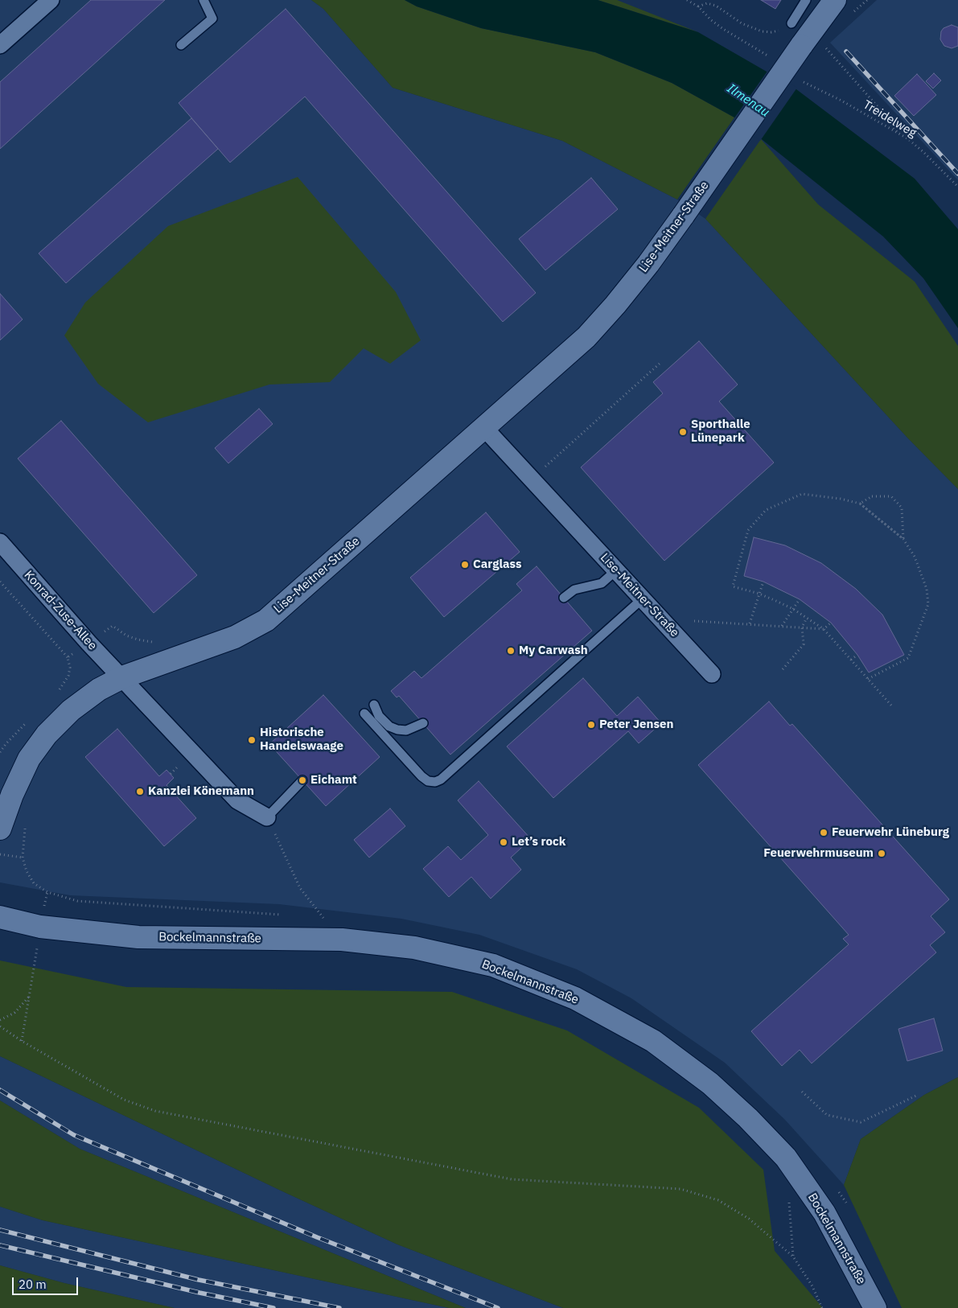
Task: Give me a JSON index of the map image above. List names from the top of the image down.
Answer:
{
  "streets": {
    "main road": ["Lise-Meitner-Straße", "Bockelmannstraße"],
    "street": ["Konrad-Zuse-Allee"],
    "path": ["Treidelweg"]
  },
  "crossings": [
    ["Lise-Meitner-Straße", "Konrad-Zuse-Allee"]
  ],
  "water": ["Ilmenau"],
  "places": [
    "Sporthalle Lünepark",
    "Carglass",
    "My Carwash",
    "Peter Jensen",
    "Historische Handelswaage",
    "Eichamt",
    "Kanzlei Könemann",
    "Feuerwehr Lüneburg",
    "Let’s rock",
    "Feuerwehrmuseum"
  ],
  "scale_bar": "20 m"
}
